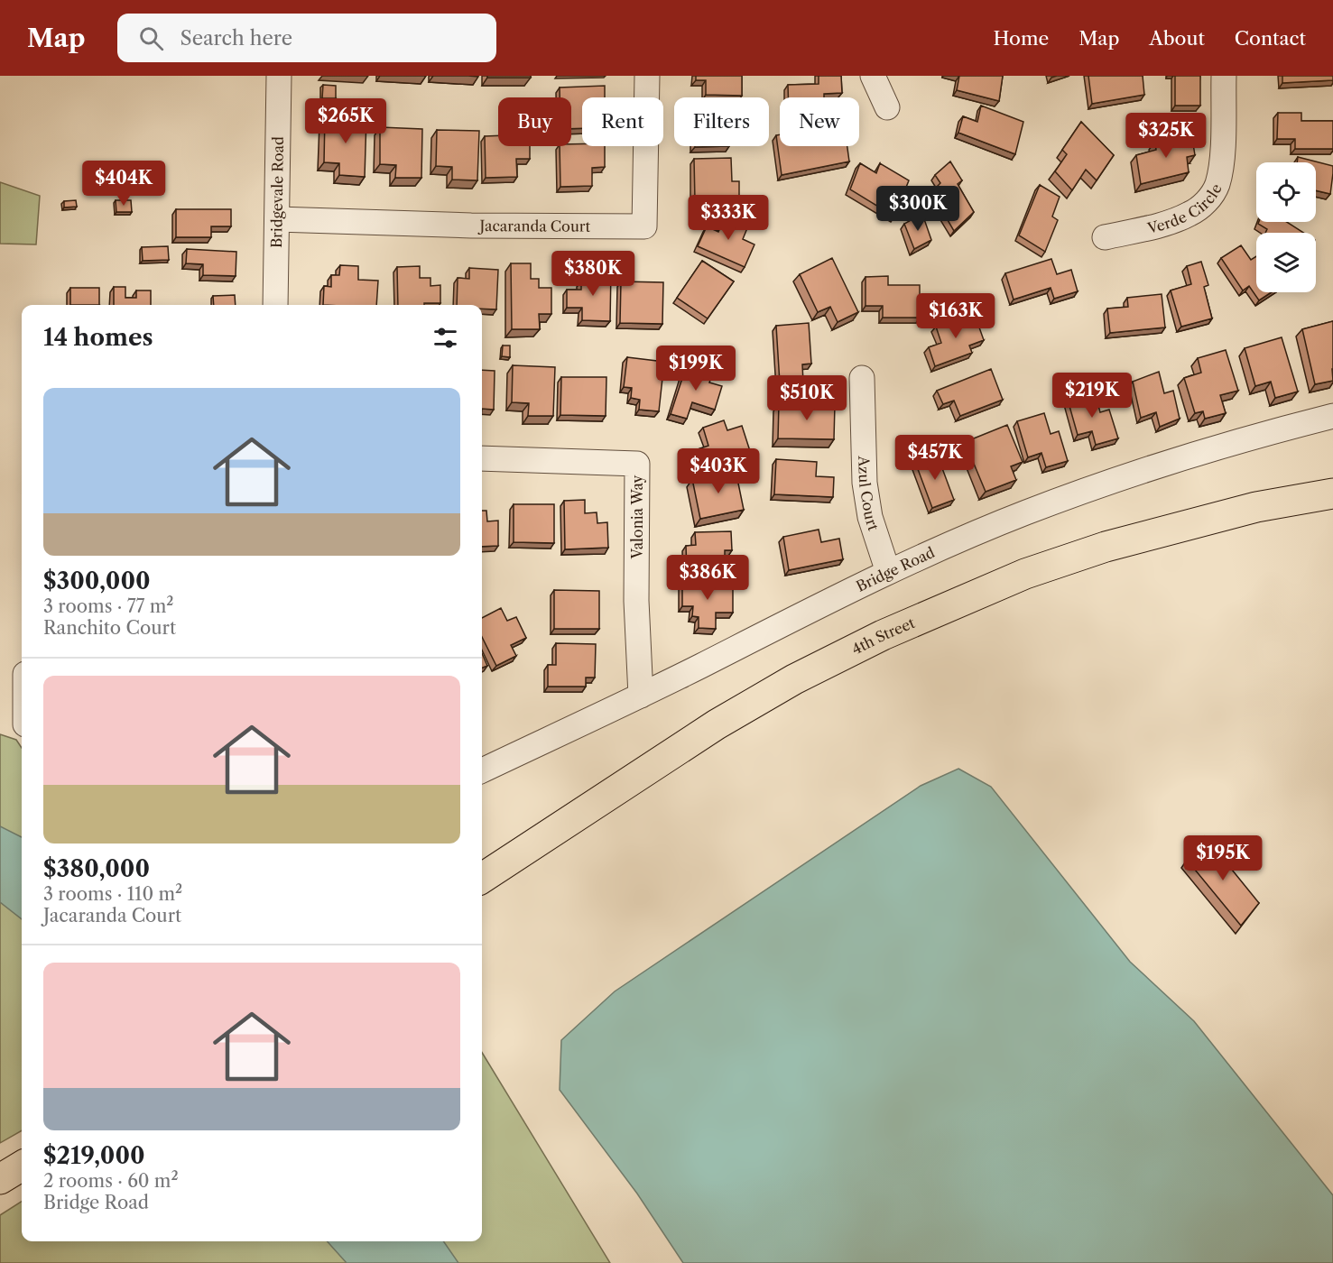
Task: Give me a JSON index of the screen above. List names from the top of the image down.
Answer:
{
  "streets": {
    "main road": ["4th Street"],
    "street": [
      "Bridgevale Road",
      "Verde Circle",
      "Jacaranda Court",
      "Azul Court",
      "Valonia Way",
      "Bridge Road"
    ]
  },
  "crossings": [
    ["Bridgevale Road", "Jacaranda Court"],
    ["Azul Court", "Bridge Road"],
    ["Valonia Way", "Bridge Road"]
  ],
  "page": {
    "header": "Map",
    "search": "Search here",
    "nav": [
      "Home",
      "Map",
      "About",
      "Contact"
    ],
    "chip": [
      "Buy",
      "Rent",
      "Filters",
      "New"
    ],
    "price": [
      "$265K",
      "$325K",
      "$404K",
      "$300K",
      "$333K",
      "$380K",
      "$163K",
      "$199K",
      "$219K",
      "$510K",
      "$457K",
      "$403K",
      "$386K",
      "$195K"
    ],
    "heading": "14 homes",
    "list": [
      {
        "name": "$300,000",
        "note": "3 rooms · 77 m² · Ranchito Court"
      },
      {
        "name": "$380,000",
        "note": "3 rooms · 110 m² · Jacaranda Court"
      },
      {
        "name": "$219,000",
        "note": "2 rooms · 60 m² · Bridge Road"
      }
    ]
  }
}
